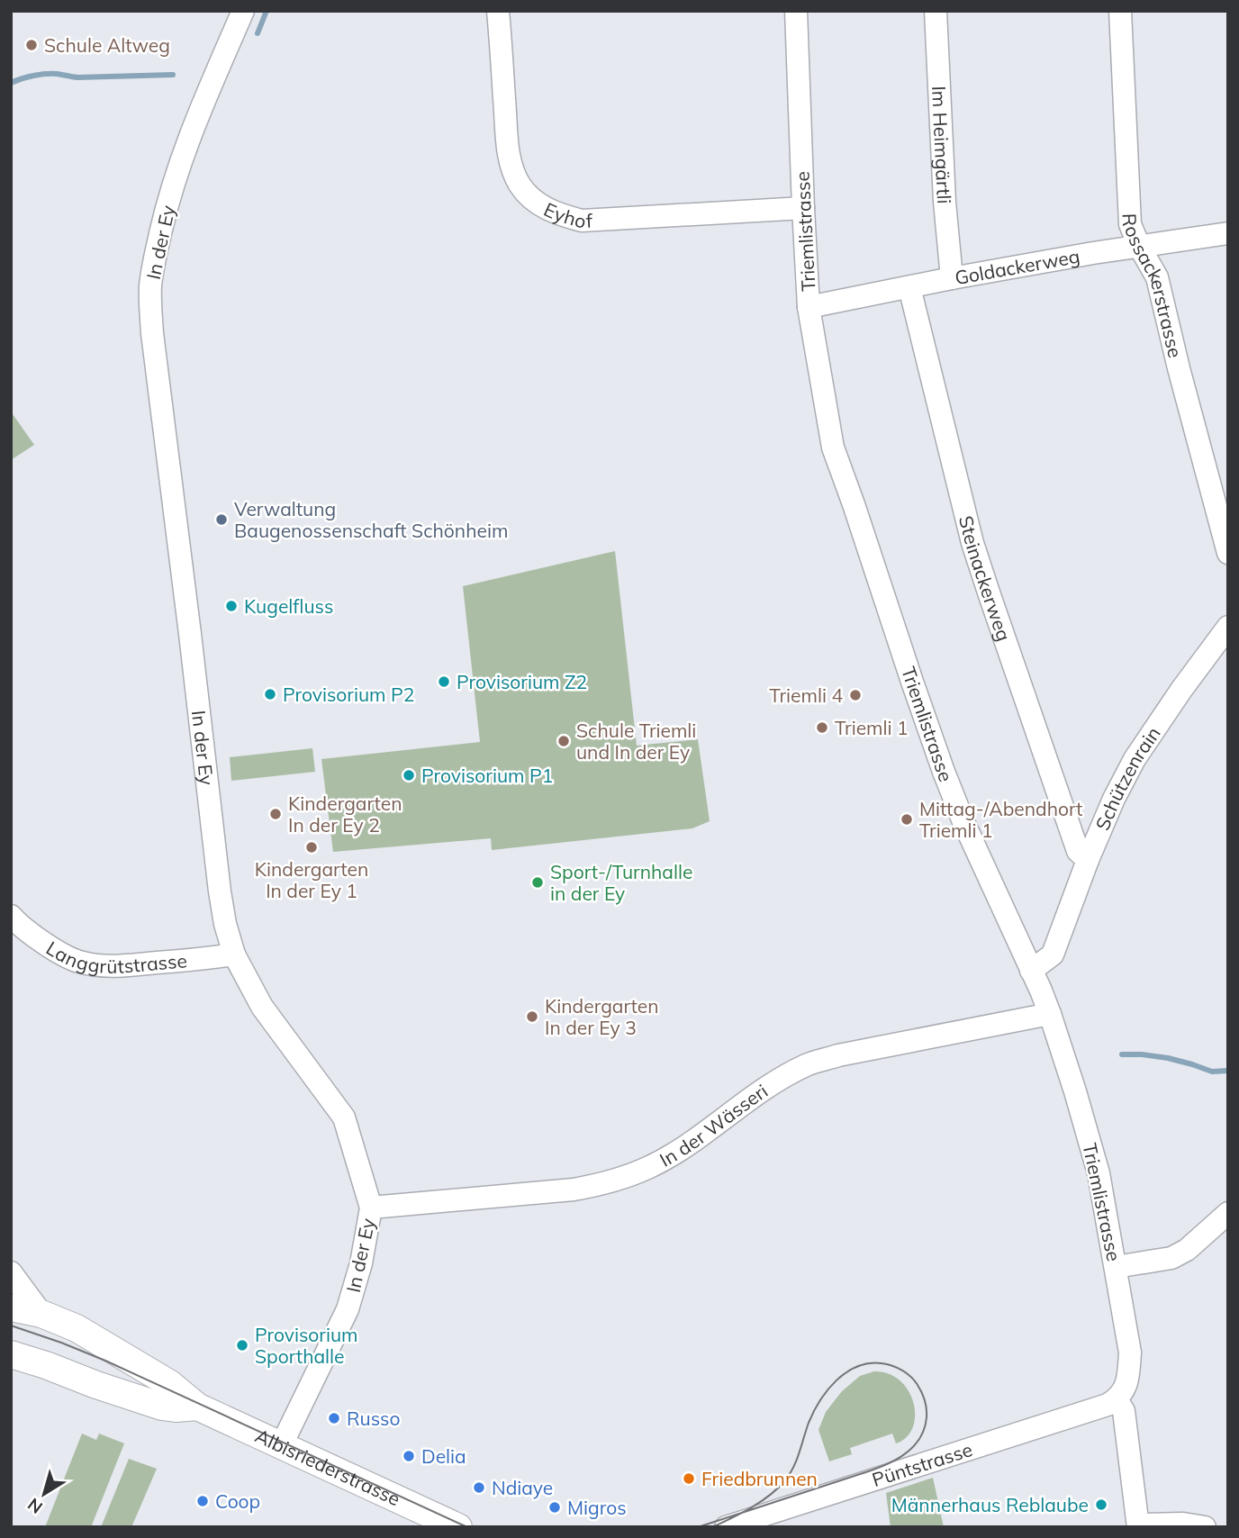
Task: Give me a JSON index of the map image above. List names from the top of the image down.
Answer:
{
  "streets": {
    "main road": ["Albisriederstrasse"],
    "street": [
      "Im Heimgärtli",
      "Eyhof",
      "Triemlistrasse",
      "In der Ey",
      "Goldackerweg",
      "Rossackerstrasse",
      "Steinackerweg",
      "Schützenrain",
      "Langgrütstrasse",
      "In der Wässeri",
      "Püntstrasse"
    ]
  },
  "crossings": [
    ["Im Heimgärtli", "Goldackerweg"],
    ["Eyhof", "Triemlistrasse"],
    ["Triemlistrasse", "Goldackerweg"],
    ["Triemlistrasse", "Schützenrain"],
    ["Triemlistrasse", "In der Wässeri"],
    ["Triemlistrasse", "Püntstrasse"],
    ["In der Ey", "Langgrütstrasse"],
    ["In der Ey", "In der Wässeri"],
    ["In der Ey", "Albisriederstrasse"],
    ["Goldackerweg", "Rossackerstrasse"],
    ["Goldackerweg", "Steinackerweg"],
    ["Steinackerweg", "Schützenrain"]
  ],
  "places": [
    "Schule Altweg",
    "Verwaltung Baugenossenschaft Schönheim",
    "Kugelfluss",
    "Provisorium Z2",
    "Provisorium P2",
    "Triemli 4",
    "Triemli 1",
    "Schule Triemli und In der Ey",
    "Provisorium P1",
    "Kindergarten In der Ey 2",
    "Mittag-/Abendhort Triemli 1",
    "Kindergarten In der Ey 1",
    "Sport-/Turnhalle in der Ey",
    "Kindergarten In der Ey 3",
    "Provisorium Sporthalle",
    "Russo",
    "Delia",
    "Friedbrunnen",
    "Ndiaye",
    "Coop",
    "Männerhaus Reblaube",
    "Migros"
  ],
  "north": "bottom left"
}
